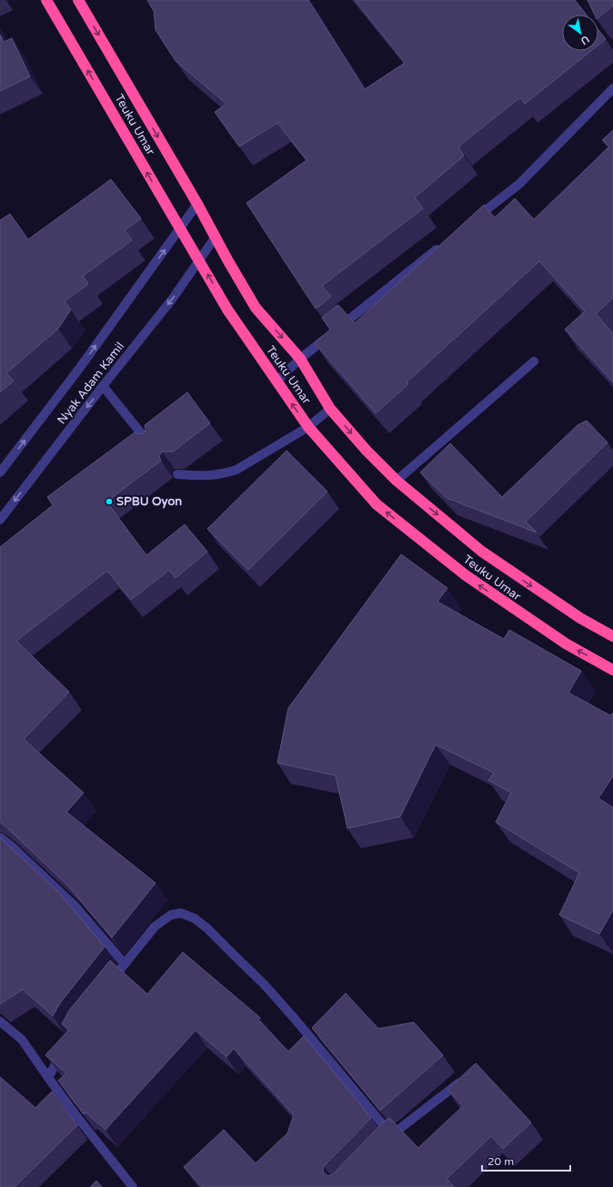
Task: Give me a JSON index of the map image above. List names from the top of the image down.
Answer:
{
  "streets": {
    "highway": ["Teuku Umar"],
    "street": ["Nyak Adam Kamil"]
  },
  "crossings": [
    ["Teuku Umar", "Nyak Adam Kamil"]
  ],
  "places": ["SPBU Oyon"],
  "scale_bar": "20 m",
  "north": "bottom right"
}
